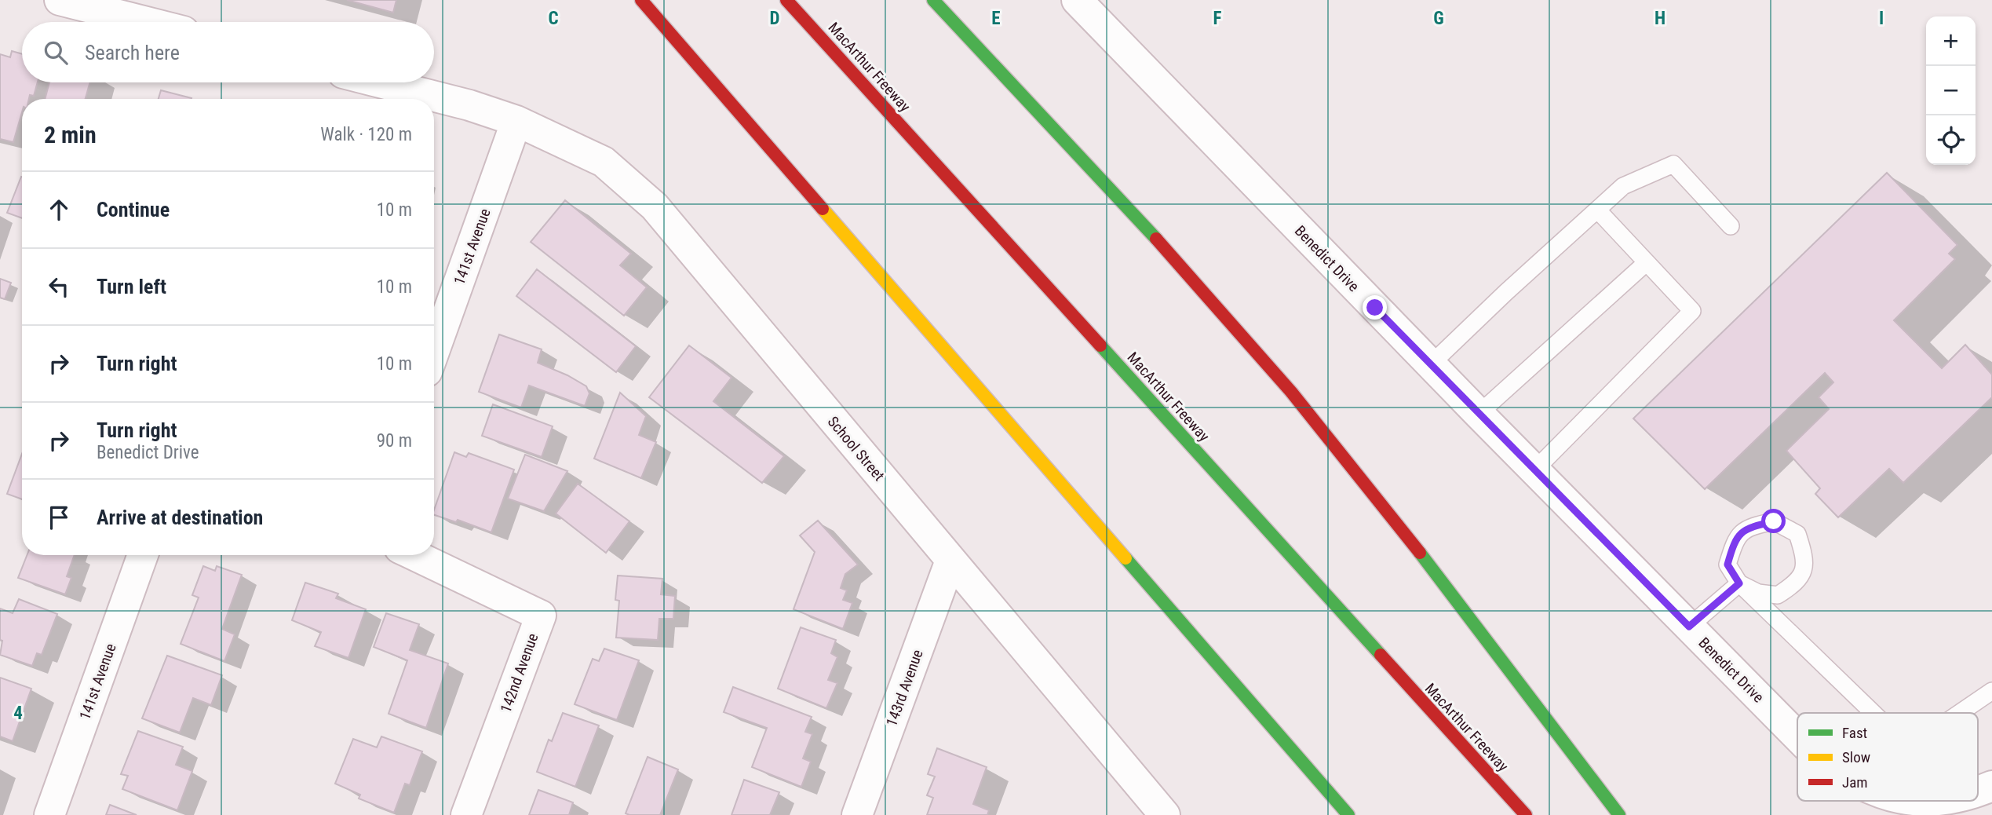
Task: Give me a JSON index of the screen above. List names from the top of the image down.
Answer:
{
  "streets": {
    "highway": ["MacArthur Freeway"],
    "street": [
      "141st Avenue",
      "Benedict Drive",
      "School Street",
      "142nd Avenue",
      "143rd Avenue"
    ]
  },
  "crossings": [
    ["141st Avenue", "School Street"],
    ["School Street", "143rd Avenue"]
  ],
  "legend": ["Fast", "Slow", "Jam"],
  "page": {
    "map_buttons": ["+", "−"],
    "search": "Search here",
    "heading": ["2 min", "Walk · 120 m"],
    "list": [
      ["Continue", "10 m"],
      ["Turn left", "10 m"],
      ["Turn right", "10 m"],
      ["Turn right", "Benedict Drive", "90 m"],
      "Arrive at destination"
    ]
  },
  "grid": {
    "columns": [
      "C",
      "D",
      "E",
      "F",
      "G",
      "H",
      "I"
    ],
    "rows": ["4"]
  }
}
